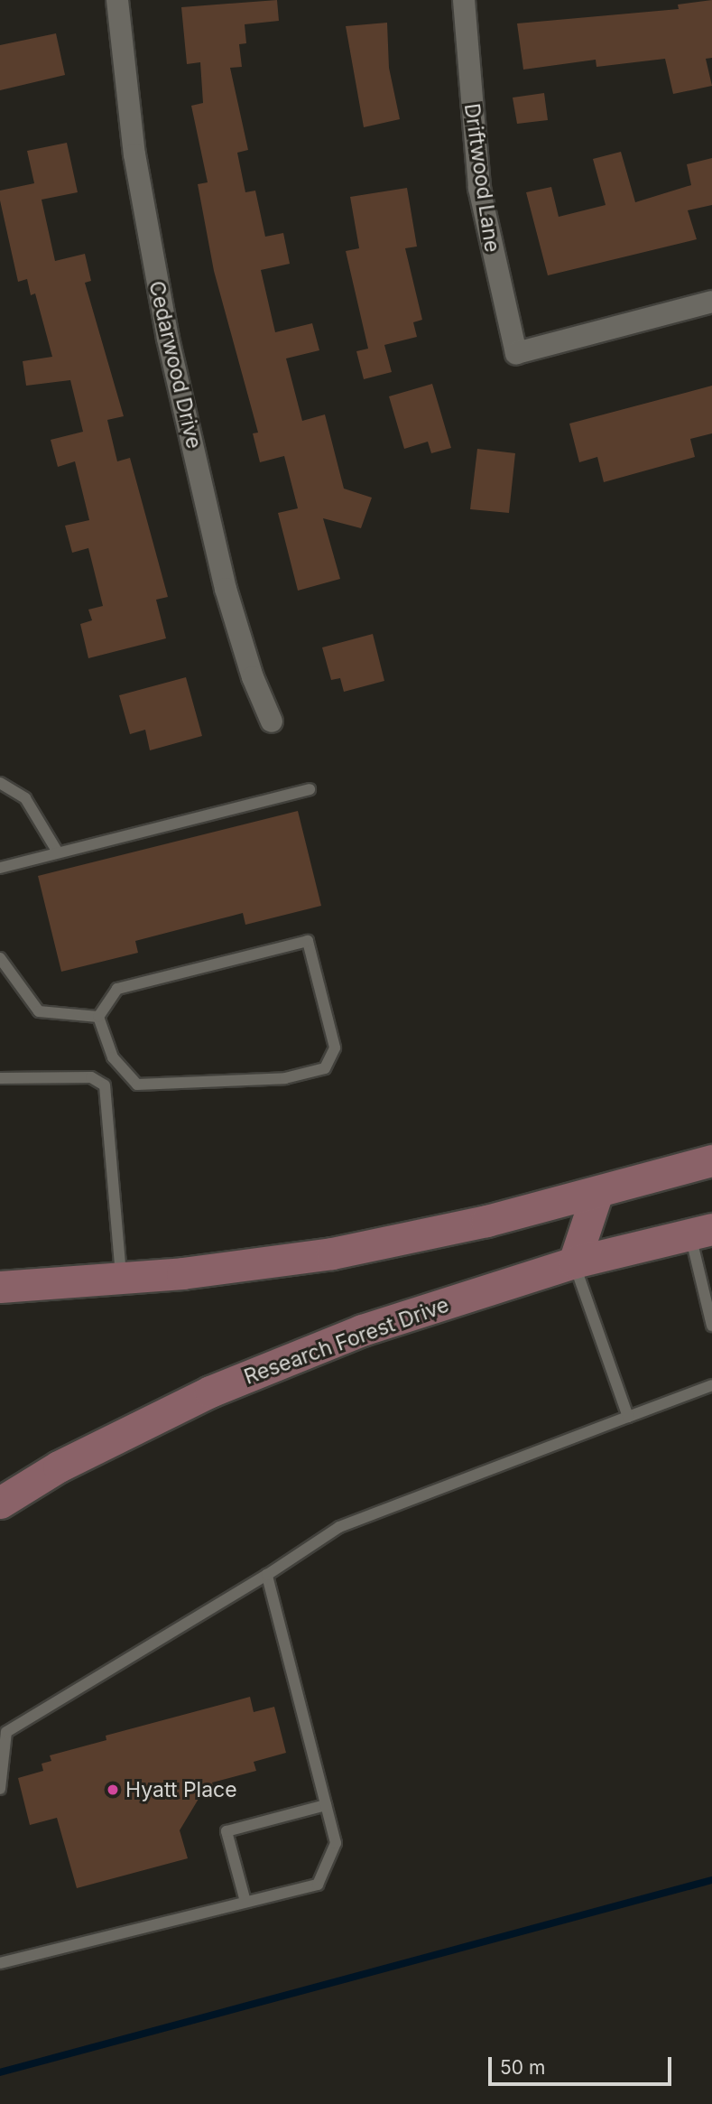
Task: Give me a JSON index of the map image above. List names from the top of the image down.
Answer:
{
  "streets": {
    "main road": ["Research Forest Drive"],
    "street": ["Driftwood Lane", "Cedarwood Drive"]
  },
  "places": ["Hyatt Place"],
  "scale_bar": "50 m"
}
